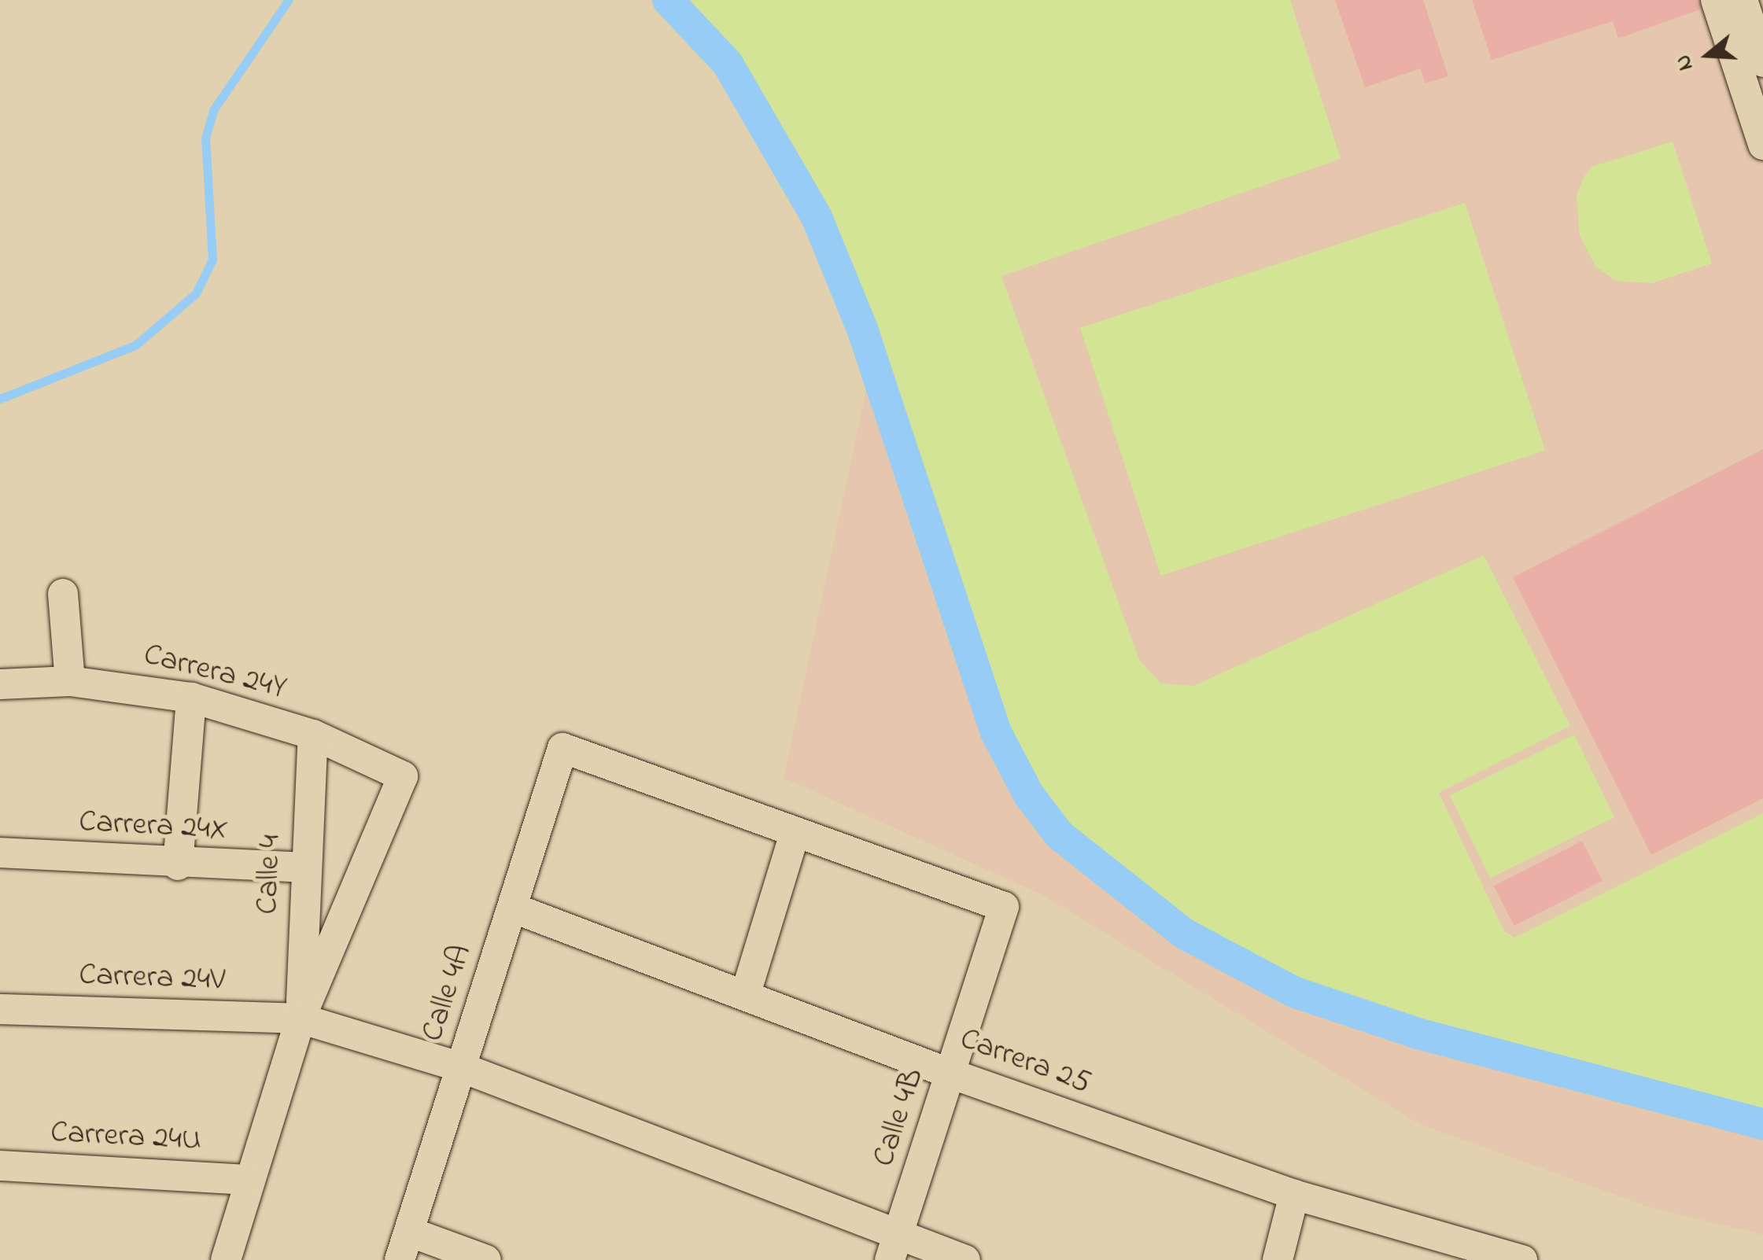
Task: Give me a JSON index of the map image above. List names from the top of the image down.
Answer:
{
  "streets": {
    "street": [
      "Carrera 24Y",
      "Carrera 24X",
      "Calle 4",
      "Carrera 24V",
      "Calle 4A",
      "Carrera 25",
      "Calle 4B",
      "Carrera 24U"
    ]
  },
  "crossings": [
    ["Carrera 24Y", "Calle 4"],
    ["Carrera 24X", "Calle 4"],
    ["Calle 4", "Carrera 24V"],
    ["Calle 4", "Carrera 24U"],
    ["Calle 4A", "Carrera 25"],
    ["Calle 4A", "Calle 4B"],
    ["Carrera 25", "Calle 4B"]
  ],
  "north": "left"
}
